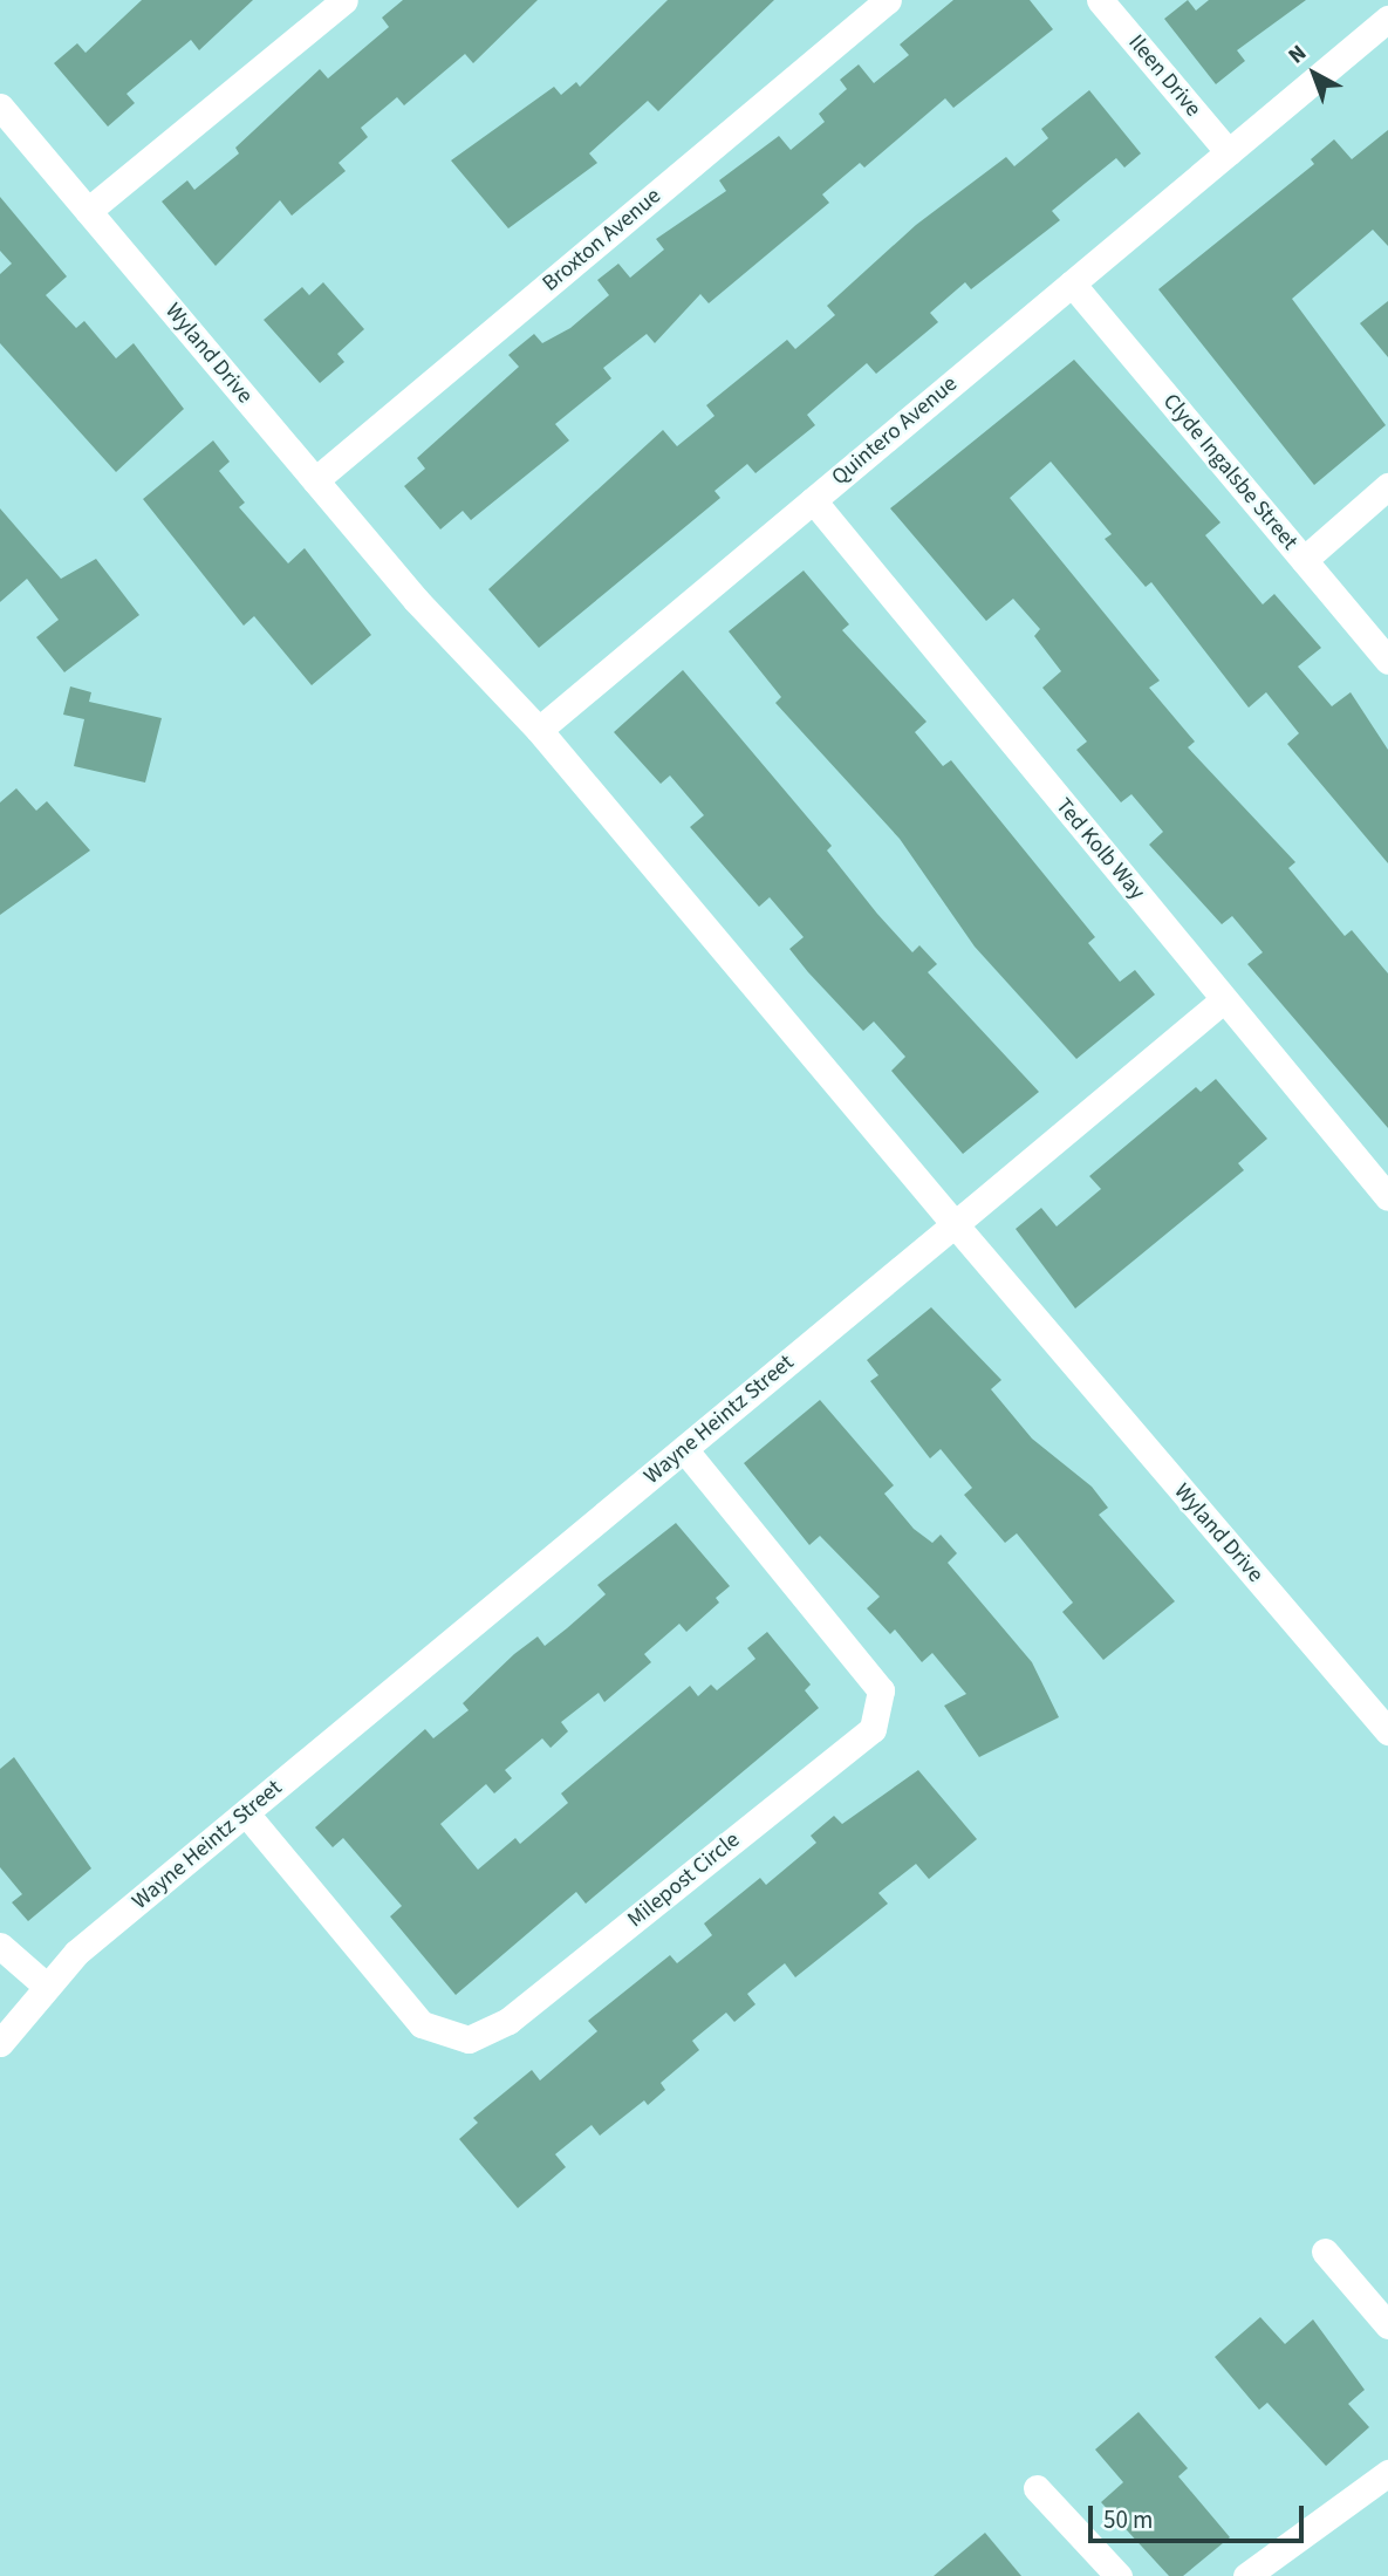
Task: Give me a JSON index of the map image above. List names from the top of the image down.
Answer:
{
  "streets": {
    "street": [
      "Ileen Drive",
      "Broxton Avenue",
      "Wyland Drive",
      "Quintero Avenue",
      "Clyde Ingalsbe Street",
      "Ted Kolb Way",
      "Wayne Heintz Street",
      "Milepost Circle"
    ]
  },
  "crossings": [
    ["Ileen Drive", "Quintero Avenue"],
    ["Broxton Avenue", "Wyland Drive"],
    ["Wyland Drive", "Quintero Avenue"],
    ["Wyland Drive", "Wayne Heintz Street"],
    ["Quintero Avenue", "Clyde Ingalsbe Street"],
    ["Quintero Avenue", "Ted Kolb Way"],
    ["Ted Kolb Way", "Wayne Heintz Street"],
    ["Wayne Heintz Street", "Milepost Circle"]
  ],
  "scale_bar": "50 m",
  "north": "top left"
}
